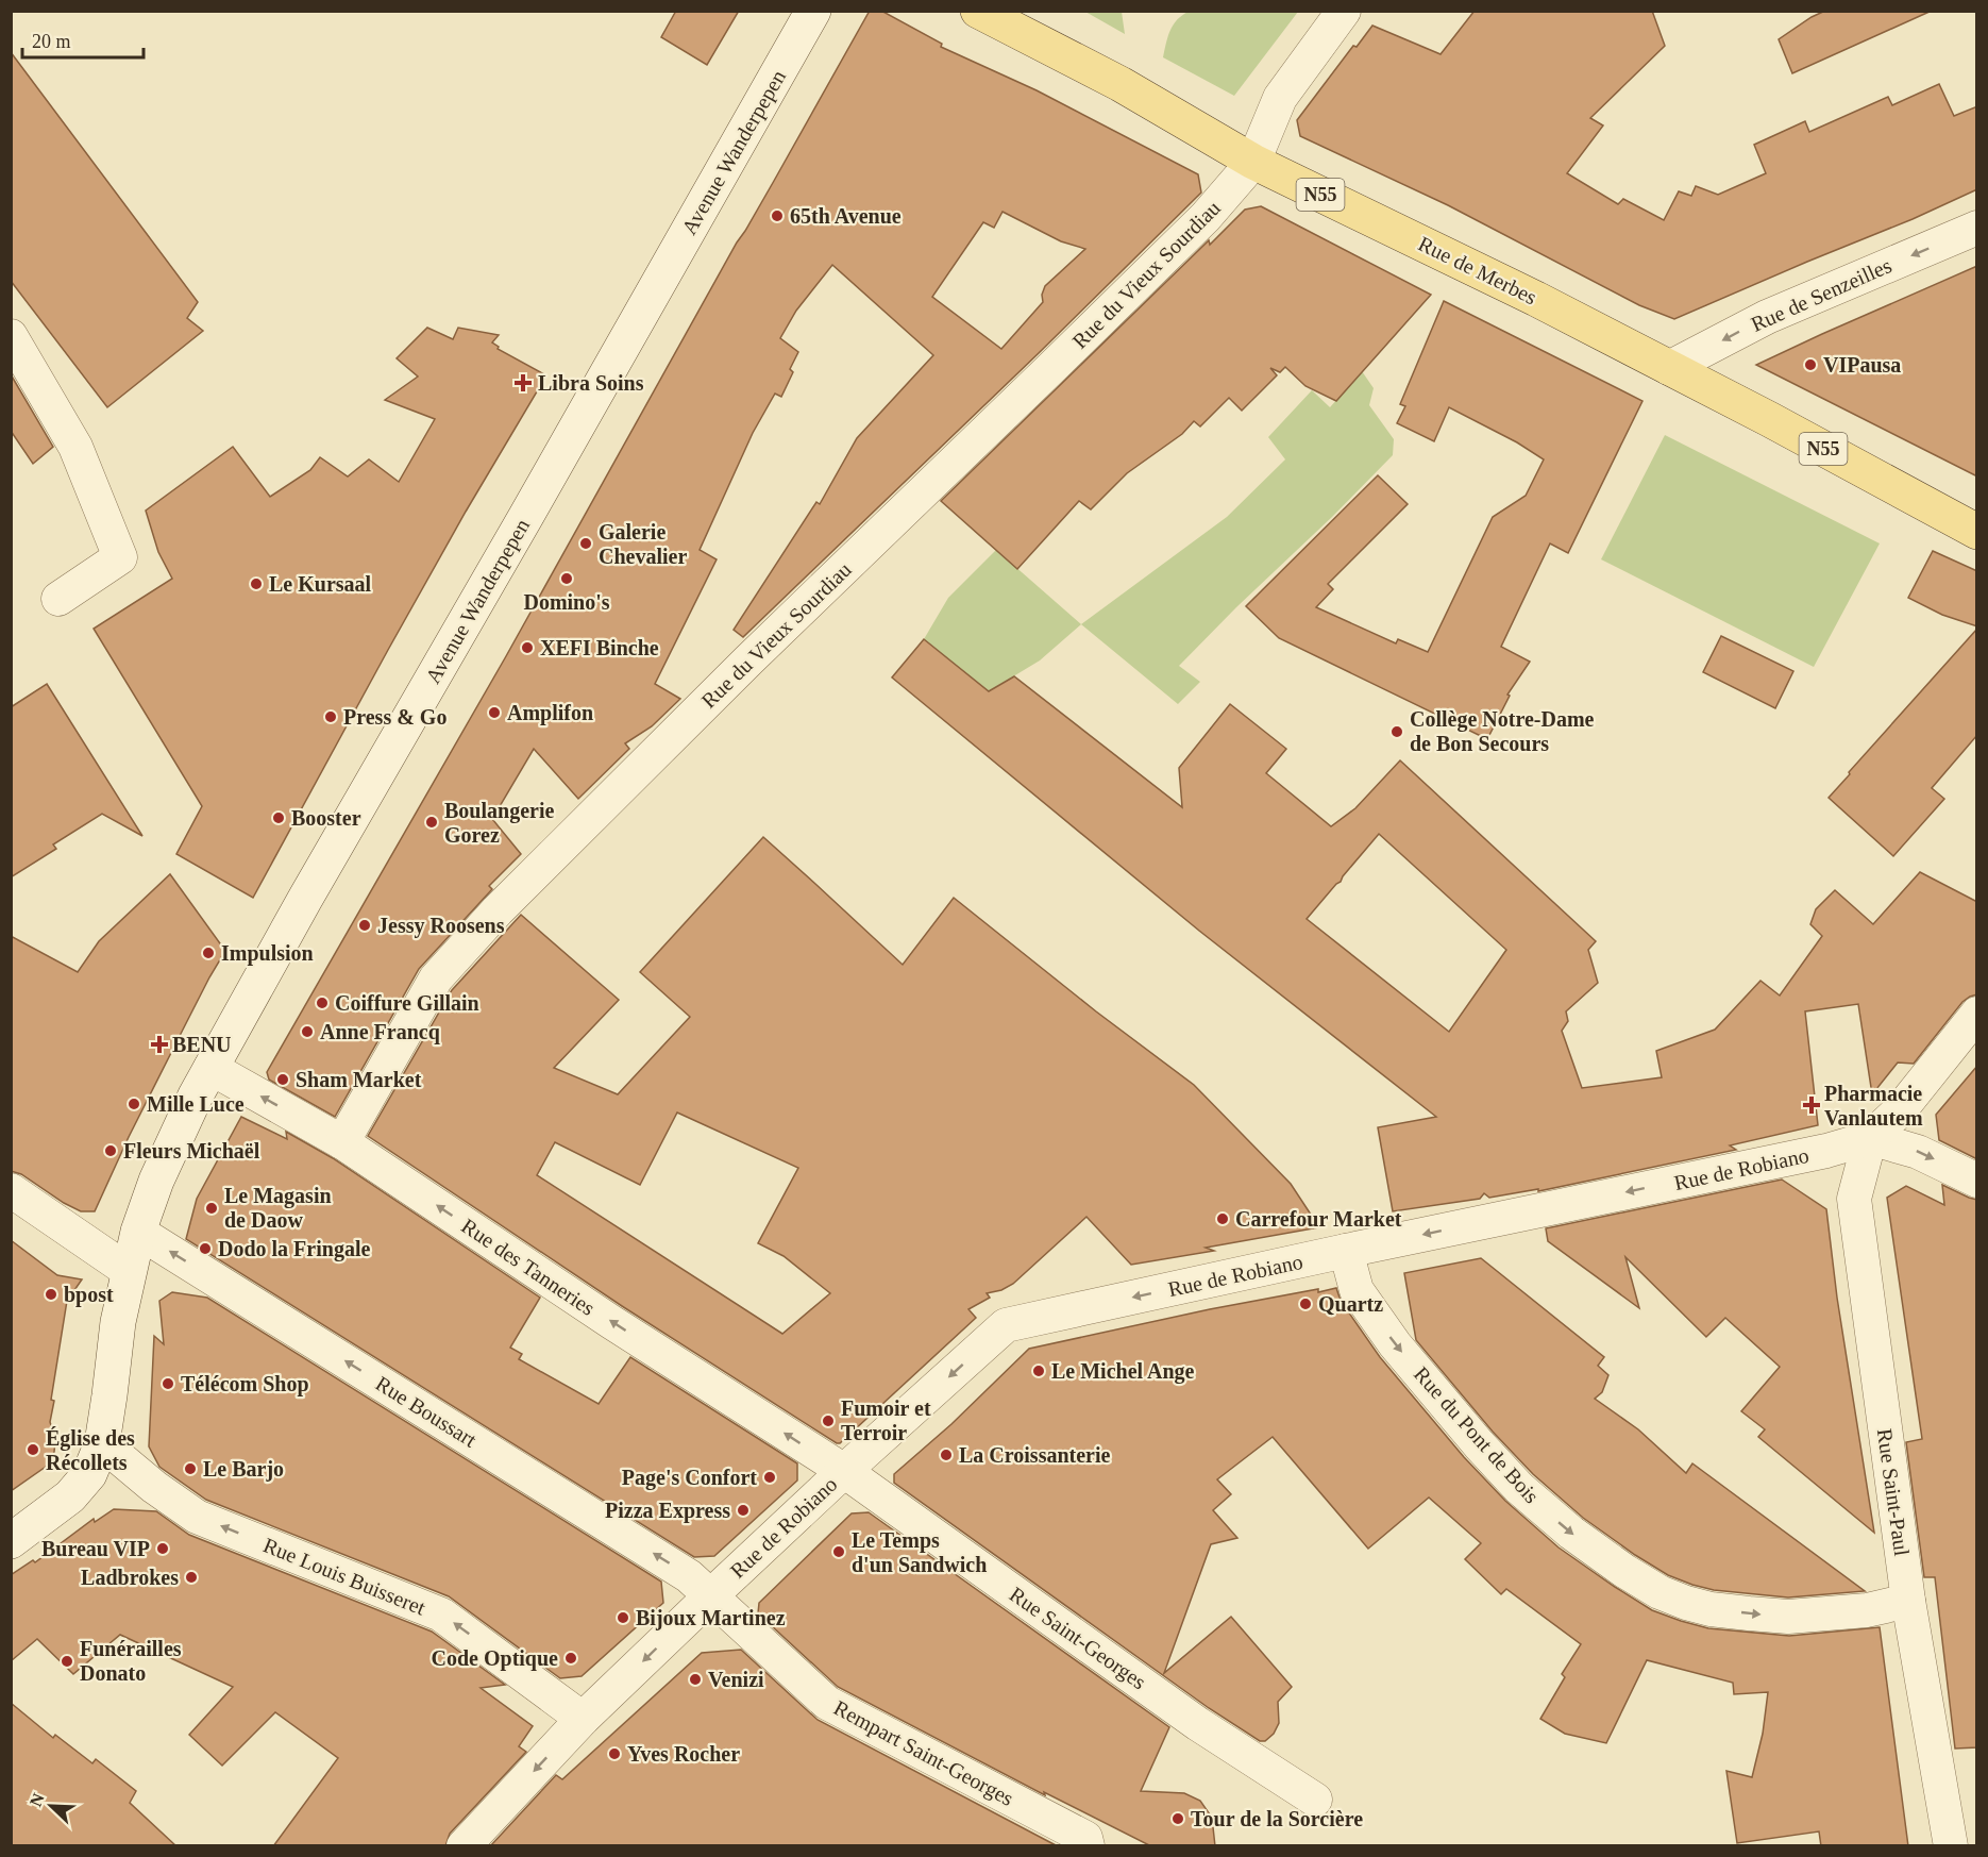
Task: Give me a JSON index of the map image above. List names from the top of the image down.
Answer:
{
  "streets": {
    "main road": ["Avenue Wanderpepen", "N55", "Rue de Merbes"],
    "street": [
      "Rue du Vieux Sourdiau",
      "Rue de Senzeilles",
      "Rue de Robiano",
      "Rue des Tanneries",
      "Rue Boussart",
      "Rue du Pont de Bois",
      "Rue Saint-Paul",
      "Rue Louis Buisseret",
      "Rue Saint-Georges",
      "Rempart Saint-Georges"
    ]
  },
  "crossings": [
    ["Avenue Wanderpepen", "Rue des Tanneries"],
    ["Avenue Wanderpepen", "Rue Boussart"],
    ["Avenue Wanderpepen", "Rue Louis Buisseret"],
    ["Rue de Merbes", "Rue du Vieux Sourdiau"],
    ["Rue de Merbes", "Rue de Senzeilles"],
    ["Rue du Vieux Sourdiau", "Rue des Tanneries"],
    ["Rue de Robiano", "Rue des Tanneries"],
    ["Rue de Robiano", "Rue Boussart"],
    ["Rue de Robiano", "Rue du Pont de Bois"],
    ["Rue de Robiano", "Rue Saint-Paul"],
    ["Rue de Robiano", "Rue Louis Buisseret"],
    ["Rue de Robiano", "Rue Saint-Georges"],
    ["Rue de Robiano", "Rempart Saint-Georges"],
    ["Rue des Tanneries", "Rue Saint-Georges"],
    ["Rue Boussart", "Rempart Saint-Georges"],
    ["Rue du Pont de Bois", "Rue Saint-Paul"]
  ],
  "one_way": [
    "Rue de Senzeilles",
    "Rue de Robiano",
    "Rue des Tanneries",
    "Rue Boussart",
    "Rue du Pont de Bois",
    "Rue Louis Buisseret"
  ],
  "places": {
    "other": [
      "65th Avenue",
      "VIPausa",
      "Galerie Chevalier",
      "Domino's",
      "Le Kursaal",
      "XEFI Binche",
      "Amplifon",
      "Press & Go",
      "Collège Notre-Dame de Bon Secours",
      "Booster",
      "Boulangerie Gorez",
      "Jessy Roosens",
      "Impulsion",
      "Coiffure Gillain",
      "Anne Francq",
      "Sham Market",
      "Mille Luce",
      "Fleurs Michaël",
      "Le Magasin de Daow",
      "Carrefour Market",
      "Dodo la Fringale",
      "bpost",
      "Quartz",
      "Le Michel Ange",
      "Télécom Shop",
      "Fumoir et Terroir",
      "Église des Récollets",
      "La Croissanterie",
      "Le Barjo",
      "Page's Confort",
      "Pizza Express",
      "Bureau VIP",
      "Le Temps d'un Sandwich",
      "Ladbrokes",
      "Bijoux Martinez",
      "Code Optique",
      "Funérailles Donato",
      "Venizi",
      "Yves Rocher",
      "Tour de la Sorcière"
    ],
    "health": ["Libra Soins", "BENU", "Pharmacie Vanlautem"]
  },
  "scale_bar": "20 m",
  "north": "top left"
}
